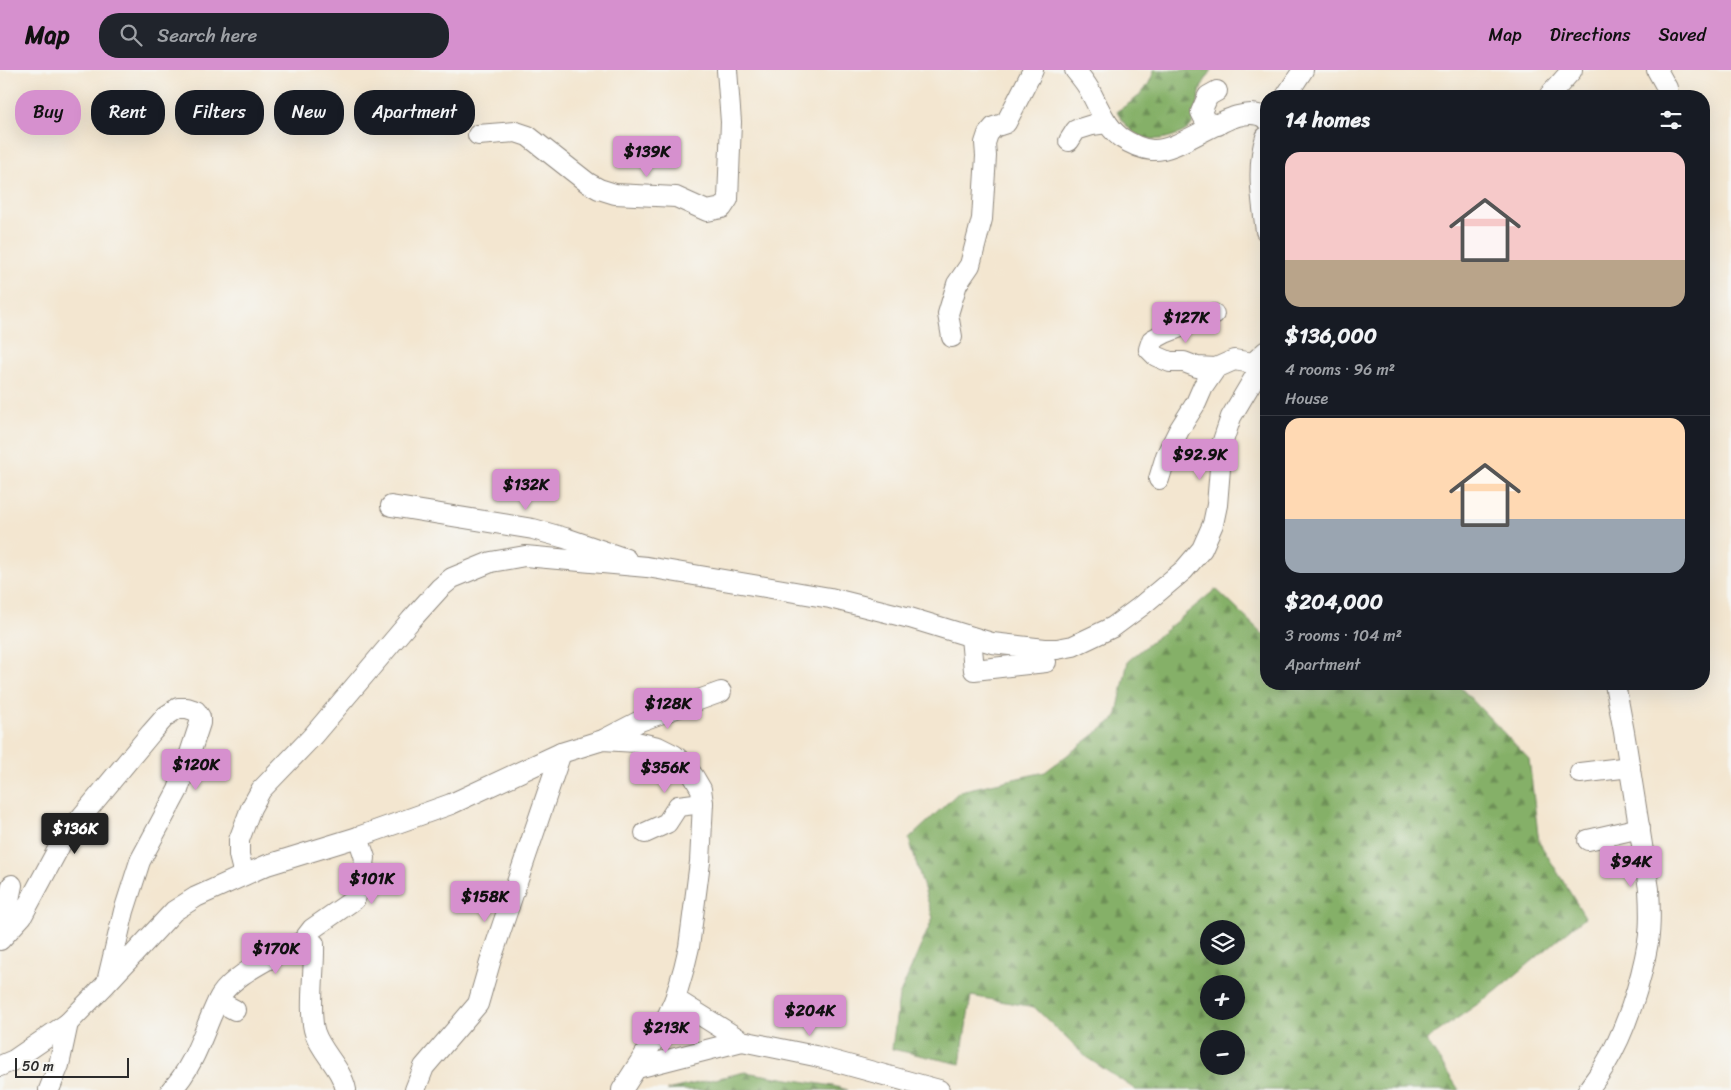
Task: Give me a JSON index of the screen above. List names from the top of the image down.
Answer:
{
  "scale_bar": "50 m",
  "page": {
    "header": "Map",
    "search": "Search here",
    "nav": ["Map", "Directions", "Saved"],
    "chip": [
      "Buy",
      "Rent",
      "Filters",
      "New",
      "Apartment"
    ],
    "heading": "14 homes",
    "price": [
      "$139K",
      "$127K",
      "$92.9K",
      "$132K",
      "$128K",
      "$120K",
      "$356K",
      "$136K",
      "$94K",
      "$101K",
      "$158K",
      "$170K",
      "$204K",
      "$213K"
    ],
    "list": [
      {
        "name": "$136,000",
        "note": "4 rooms · 96 m² · House"
      },
      {
        "name": "$204,000",
        "note": "3 rooms · 104 m² · Apartment"
      }
    ],
    "map_buttons": ["+", "−"],
    "scale": "50 m"
  }
}
